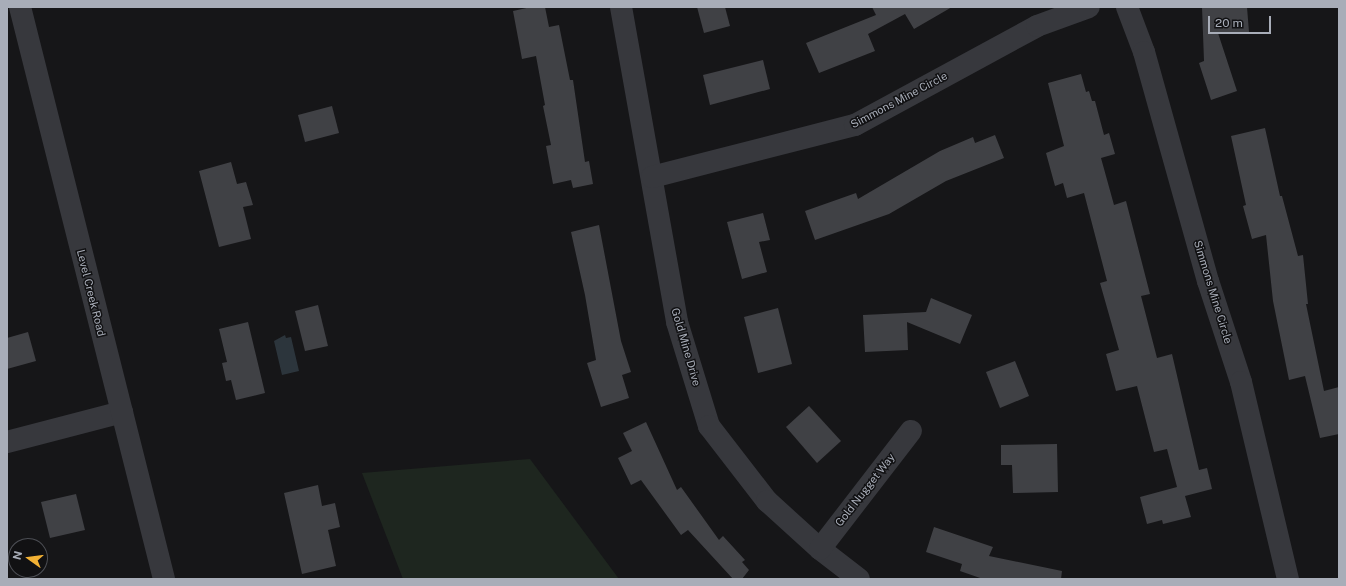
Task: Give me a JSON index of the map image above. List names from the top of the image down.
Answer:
{
  "streets": {
    "street": [
      "Simmons Mine Circle",
      "Level Creek Road",
      "Gold Mine Drive",
      "Gold Nugget Way"
    ]
  },
  "crossings": [
    ["Simmons Mine Circle", "Gold Mine Drive"],
    ["Gold Mine Drive", "Gold Nugget Way"]
  ],
  "scale_bar": "20 m",
  "north": "left"
}
